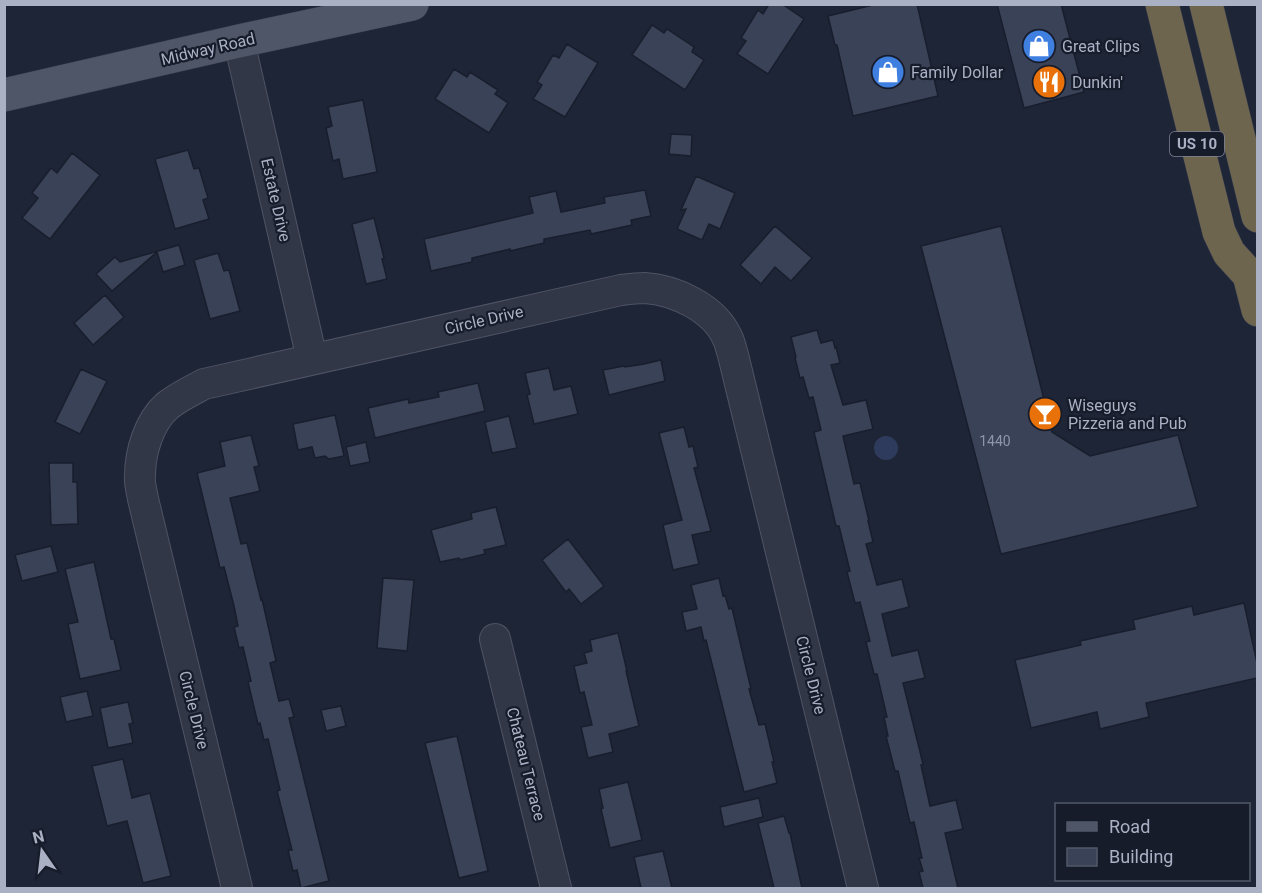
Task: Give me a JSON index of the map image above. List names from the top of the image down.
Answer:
{
  "streets": {
    "highway": ["US 10"],
    "main road": ["Midway Road"],
    "street": ["Estate Drive", "Circle Drive", "Chateau Terrace"]
  },
  "crossings": [
    ["Midway Road", "Estate Drive"],
    ["Estate Drive", "Circle Drive"]
  ],
  "places": {
    "shop": ["Great Clips", "Family Dollar"],
    "restaurant": ["Dunkin'"],
    "bar": ["Wiseguys Pizzeria and Pub"]
  },
  "house_numbers": ["1440"],
  "legend": ["Road", "Building"],
  "north": "top"
}
